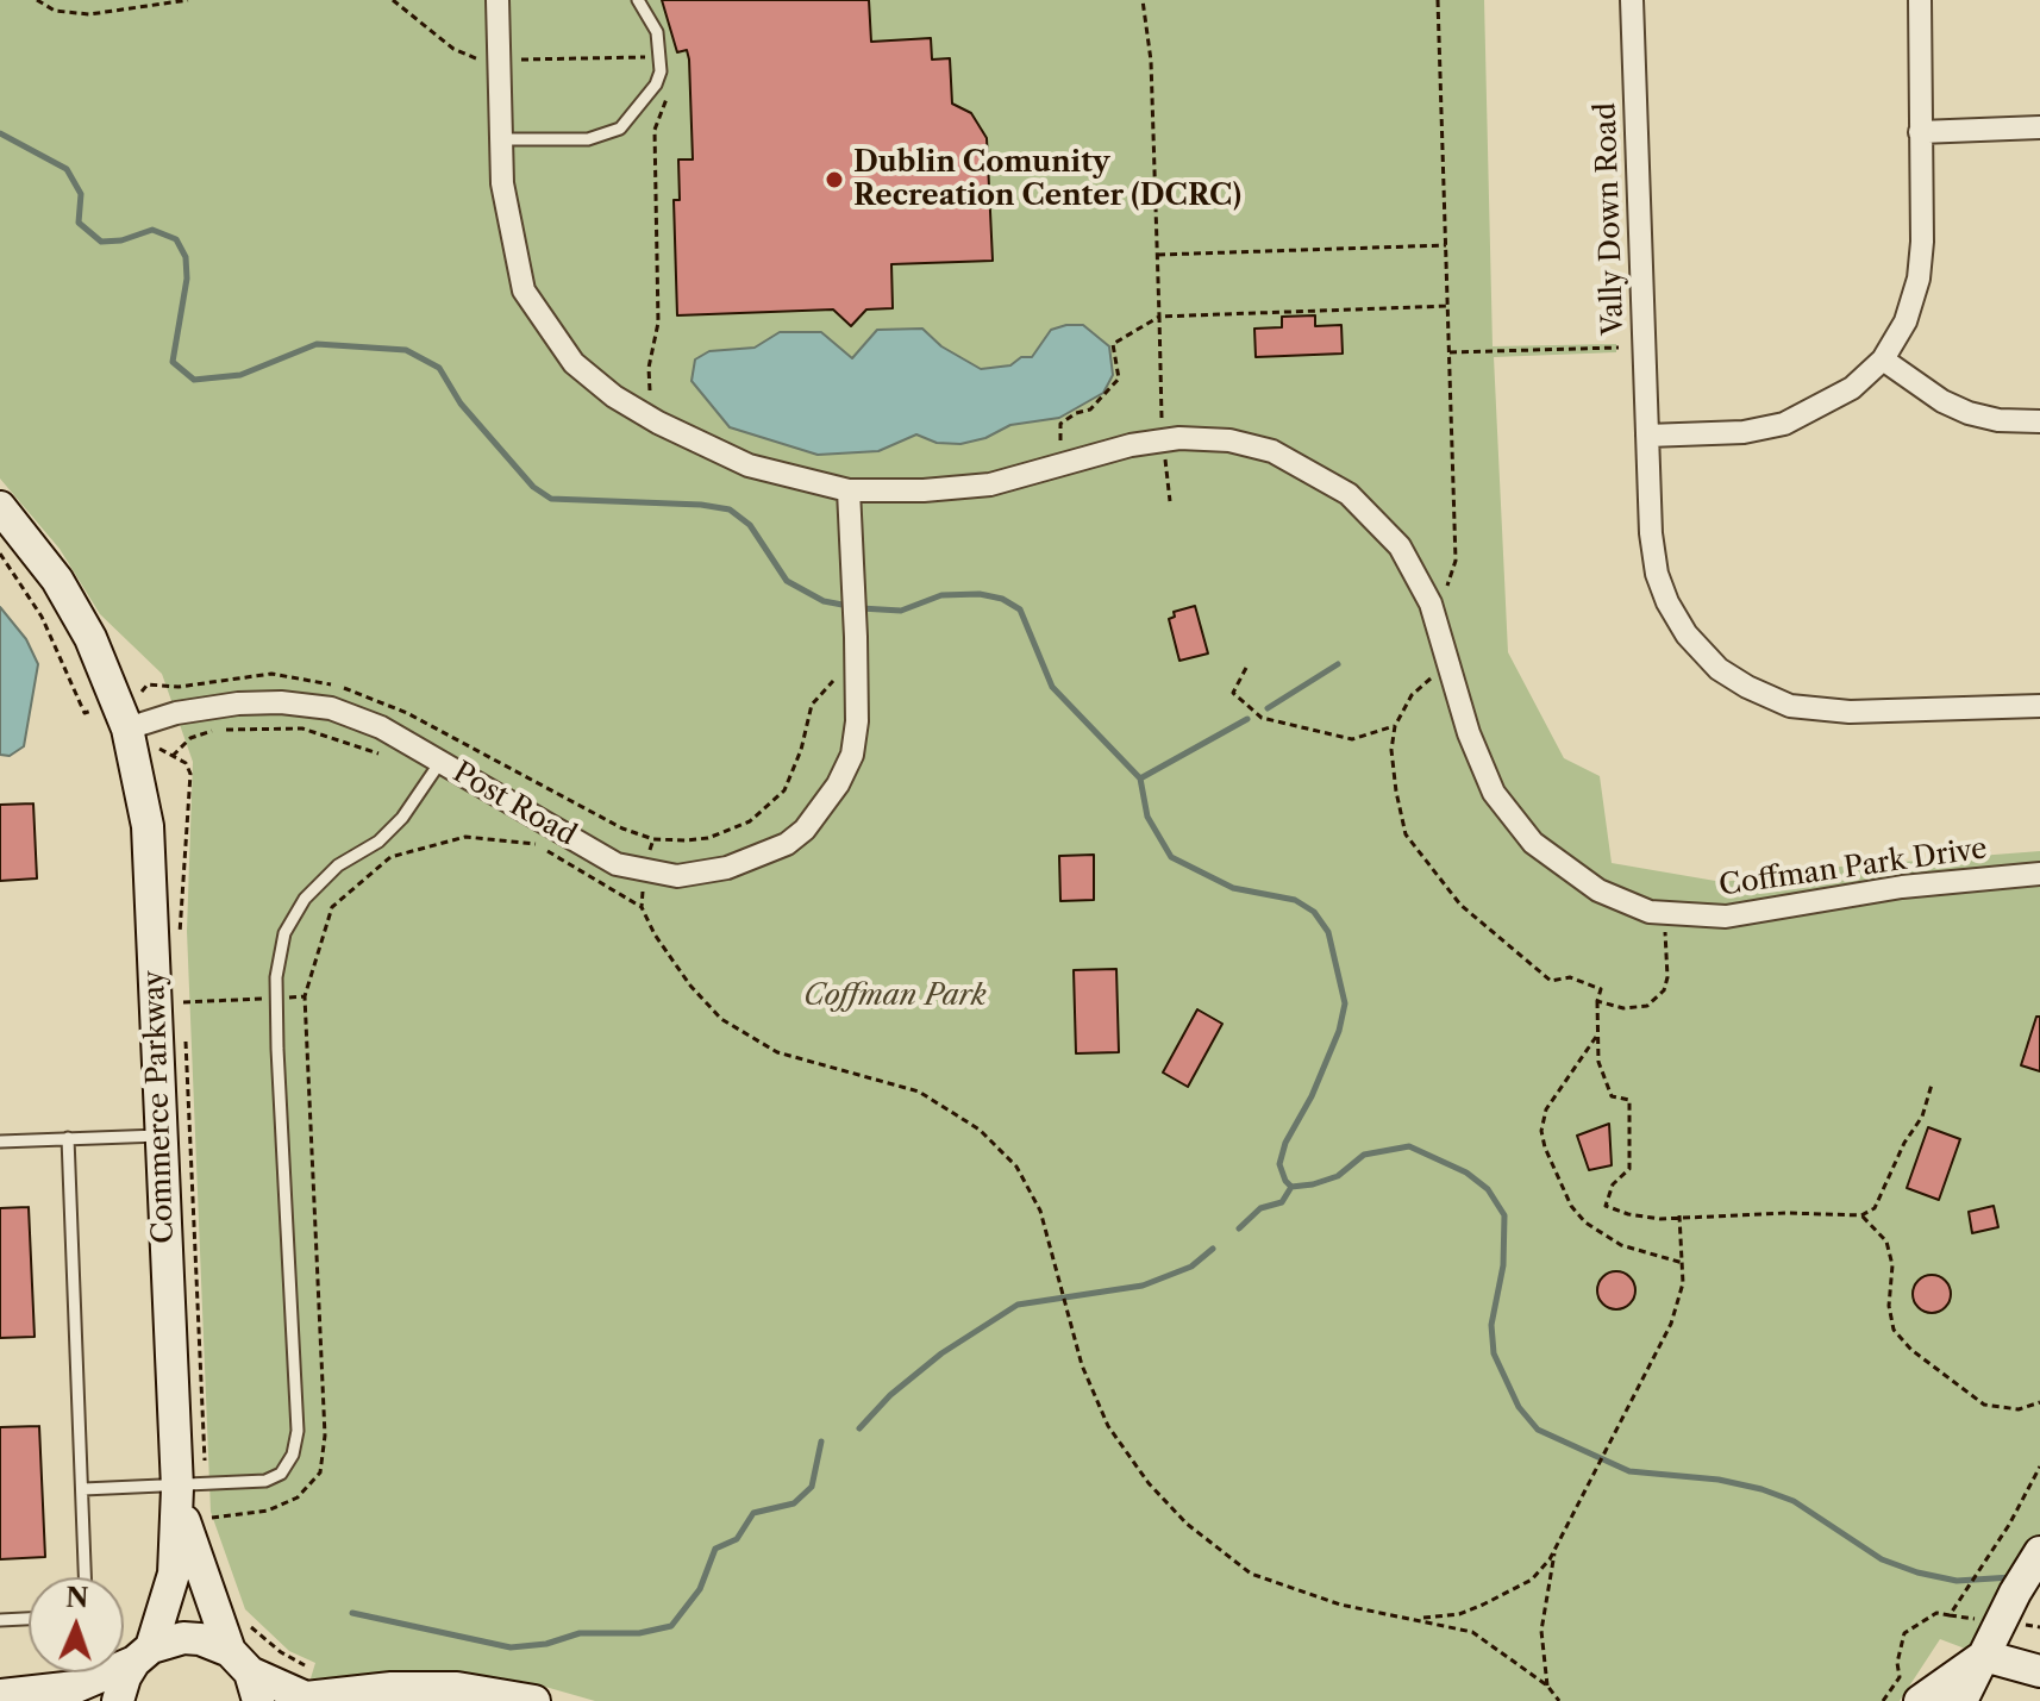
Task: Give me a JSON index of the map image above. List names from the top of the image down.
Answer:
{
  "streets": {
    "street": [
      "Vally Down Road",
      "Post Road",
      "Coffman Park Drive",
      "Commerce Parkway"
    ]
  },
  "crossings": [
    ["Post Road", "Coffman Park Drive"],
    ["Post Road", "Commerce Parkway"]
  ],
  "parks": ["Coffman Park"],
  "places": ["Dublin Comunity Recreation Center (DCRC)"],
  "north": "top"
}
